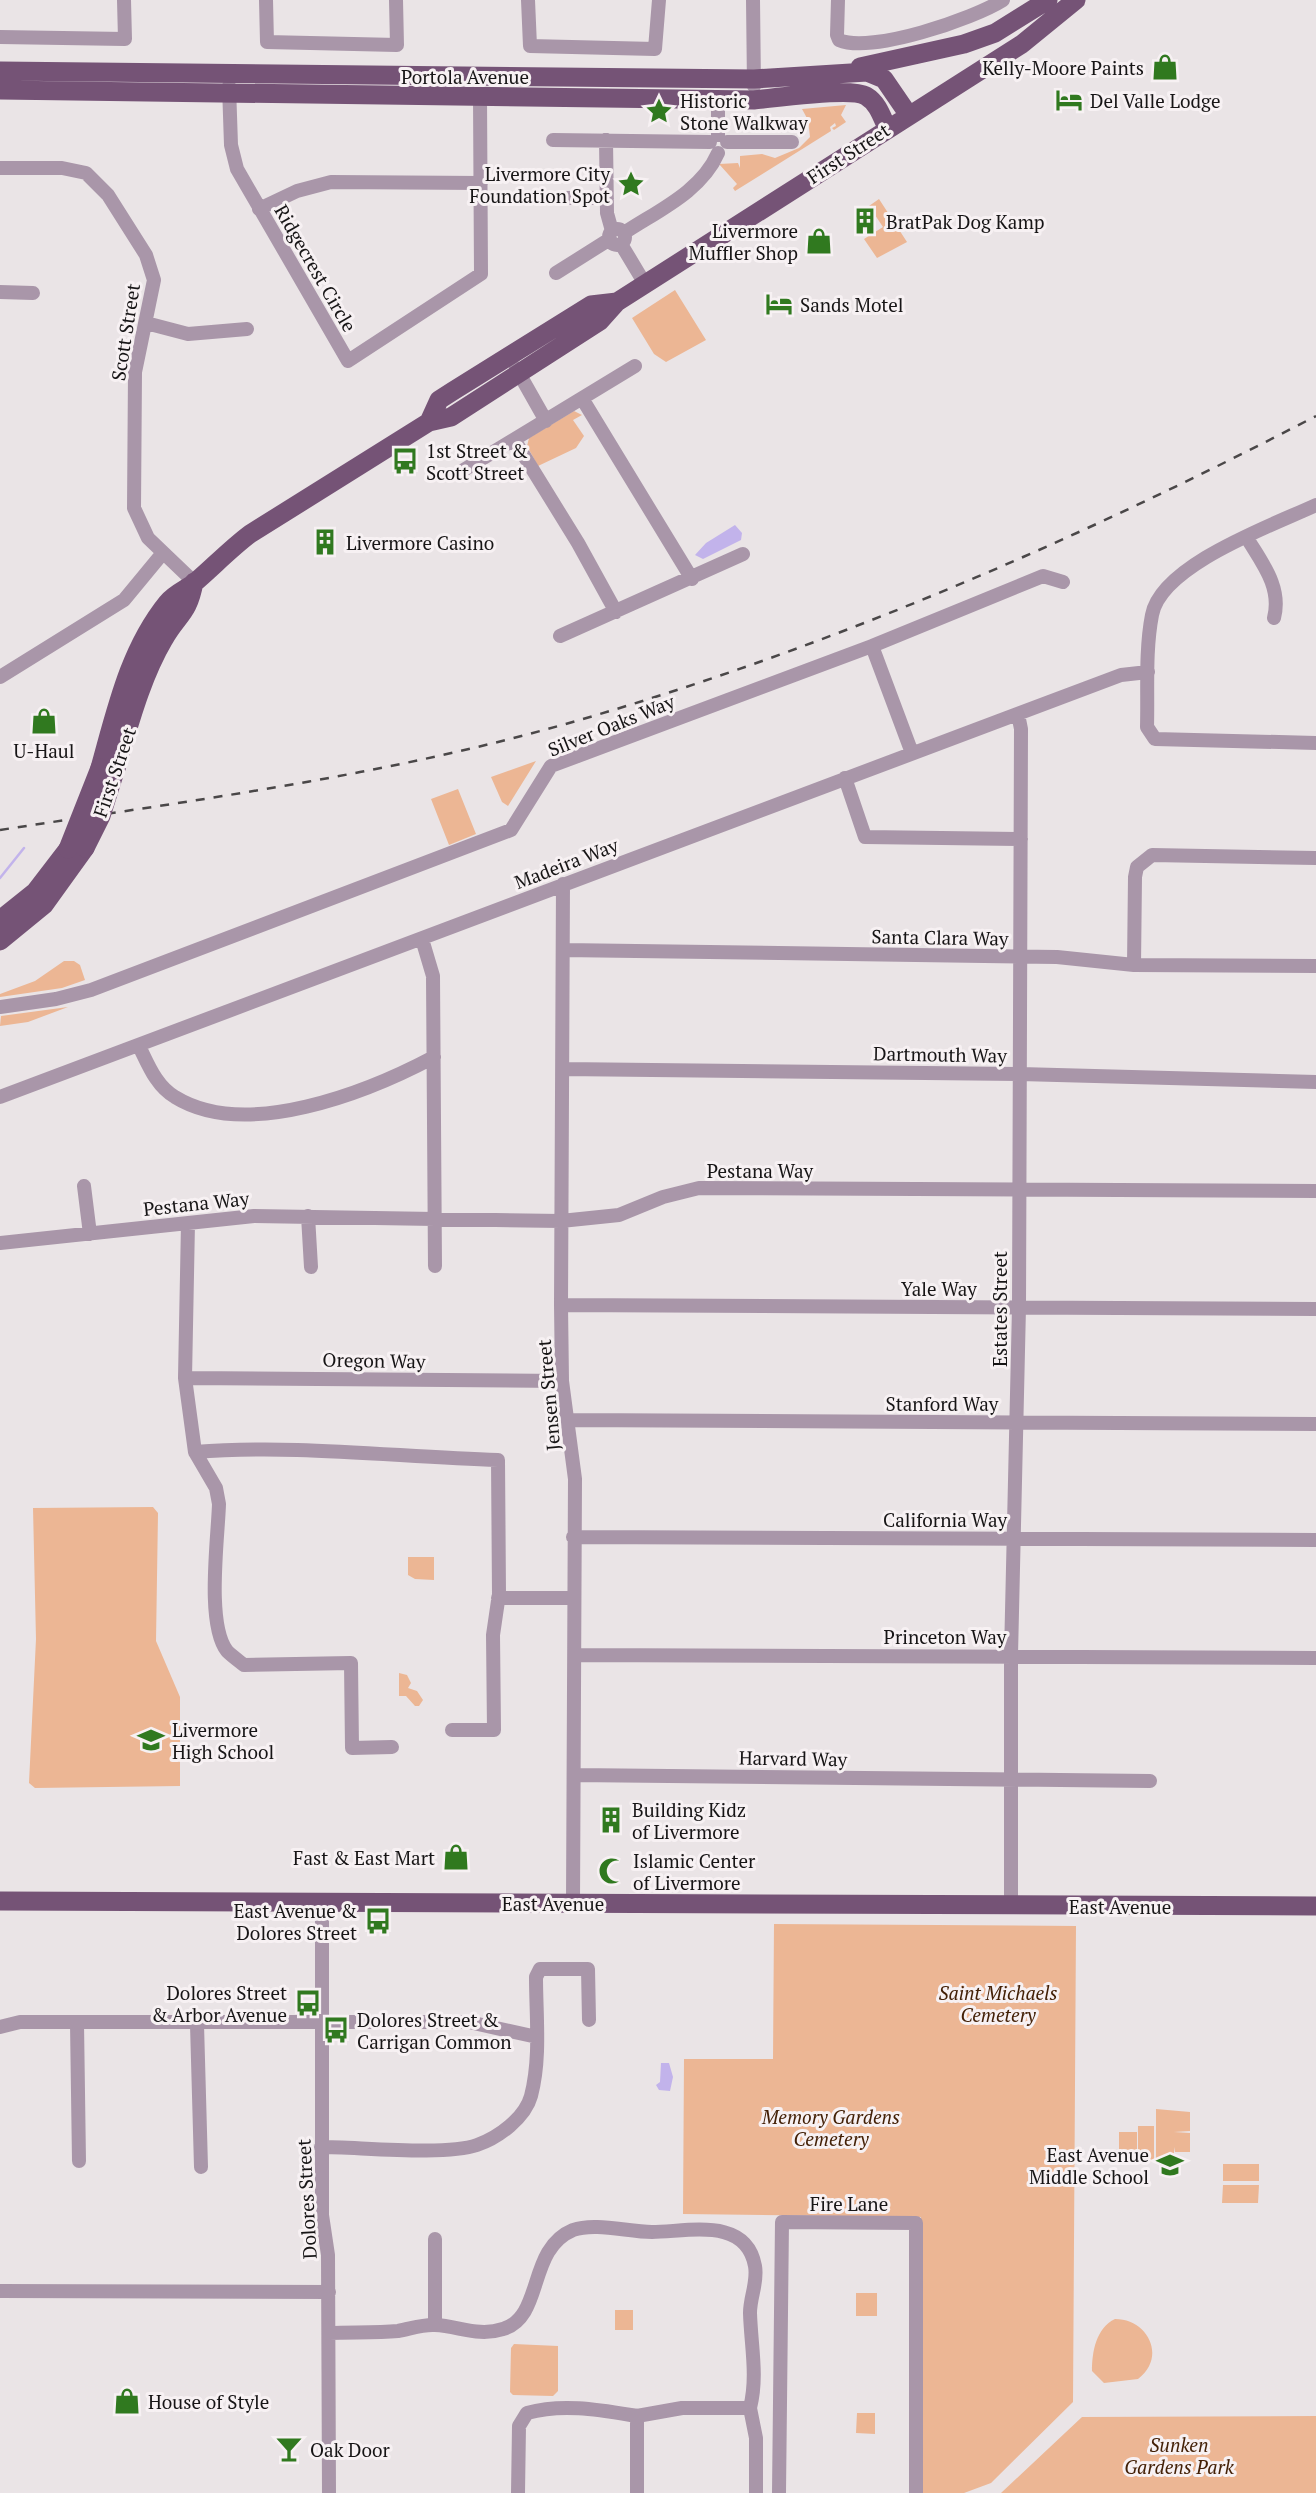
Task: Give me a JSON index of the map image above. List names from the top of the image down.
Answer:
{
  "streets": {
    "main road": ["Portola Avenue", "First Street", "East Avenue"],
    "street": [
      "Ridgecrest Circle",
      "Scott Street",
      "Silver Oaks Way",
      "Madeira Way",
      "Santa Clara Way",
      "Dartmouth Way",
      "Pestana Way",
      "Yale Way",
      "Estates Street",
      "Oregon Way",
      "Jensen Street",
      "Stanford Way",
      "California Way",
      "Princeton Way",
      "Harvard Way",
      "Dolores Street",
      "Fire Lane"
    ]
  },
  "crossings": [
    ["Portola Avenue", "First Street"],
    ["Portola Avenue", "Ridgecrest Circle"],
    ["First Street", "Scott Street"],
    ["Madeira Way", "Estates Street"],
    ["Madeira Way", "Jensen Street"],
    ["Santa Clara Way", "Estates Street"],
    ["Santa Clara Way", "Jensen Street"],
    ["Dartmouth Way", "Estates Street"],
    ["Dartmouth Way", "Jensen Street"],
    ["Pestana Way", "Estates Street"],
    ["Pestana Way", "Jensen Street"],
    ["Yale Way", "Estates Street"],
    ["Yale Way", "Jensen Street"],
    ["Estates Street", "Stanford Way"],
    ["Estates Street", "California Way"],
    ["Estates Street", "Princeton Way"],
    ["Estates Street", "Harvard Way"],
    ["Estates Street", "East Avenue"],
    ["Oregon Way", "Jensen Street"],
    ["Jensen Street", "Stanford Way"],
    ["Jensen Street", "California Way"],
    ["Jensen Street", "Princeton Way"],
    ["Jensen Street", "Harvard Way"],
    ["Jensen Street", "East Avenue"],
    ["East Avenue", "Dolores Street"]
  ],
  "parks": ["Saint Michaels Cemetery", "Memory Gardens Cemetery", "Sunken Gardens Park"],
  "places": {
    "shop": [
      "Kelly-Moore Paints",
      "Livermore Muffler Shop",
      "U-Haul",
      "Fast & East Mart",
      "House of Style"
    ],
    "hotel": ["Del Valle Lodge", "Sands Motel"],
    "place": ["Historic Stone Walkway", "Livermore City Foundation Spot"],
    "building": ["BratPak Dog Kamp", "Livermore Casino", "Building Kidz of Livermore"],
    "bus stop": [
      "1st Street & Scott Street",
      "East Avenue & Dolores Street",
      "Dolores Street & Arbor Avenue",
      "Dolores Street & Carrigan Common"
    ],
    "school or university": ["Livermore High School", "East Avenue Middle School"],
    "mosque": ["Islamic Center of Livermore"],
    "bar": ["Oak Door"]
  }
}
